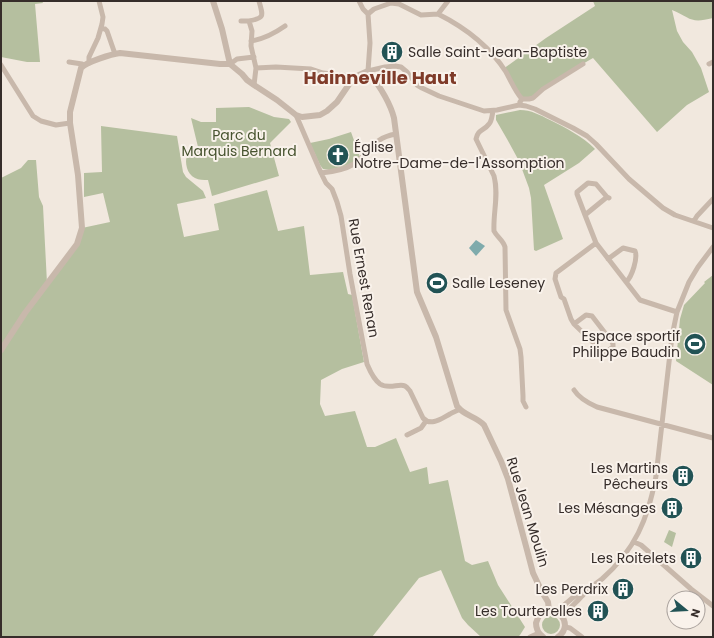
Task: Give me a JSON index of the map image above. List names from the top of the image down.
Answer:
{
  "streets": {
    "street": ["Rue Ernest Renan", "Rue Jean Moulin"]
  },
  "districts": ["Hainneville Haut"],
  "parks": ["Parc du Marquis Bernard"],
  "places": {
    "building": [
      "Salle Saint-Jean-Baptiste",
      "Les Martins Pêcheurs",
      "Les Mésanges",
      "Les Roitelets",
      "Les Perdrix",
      "Les Tourterelles"
    ],
    "church": ["Église Notre-Dame-de-l'Assomption"],
    "sports": ["Salle Leseney", "Espace sportif Philippe Baudin"]
  },
  "north": "right"
}
